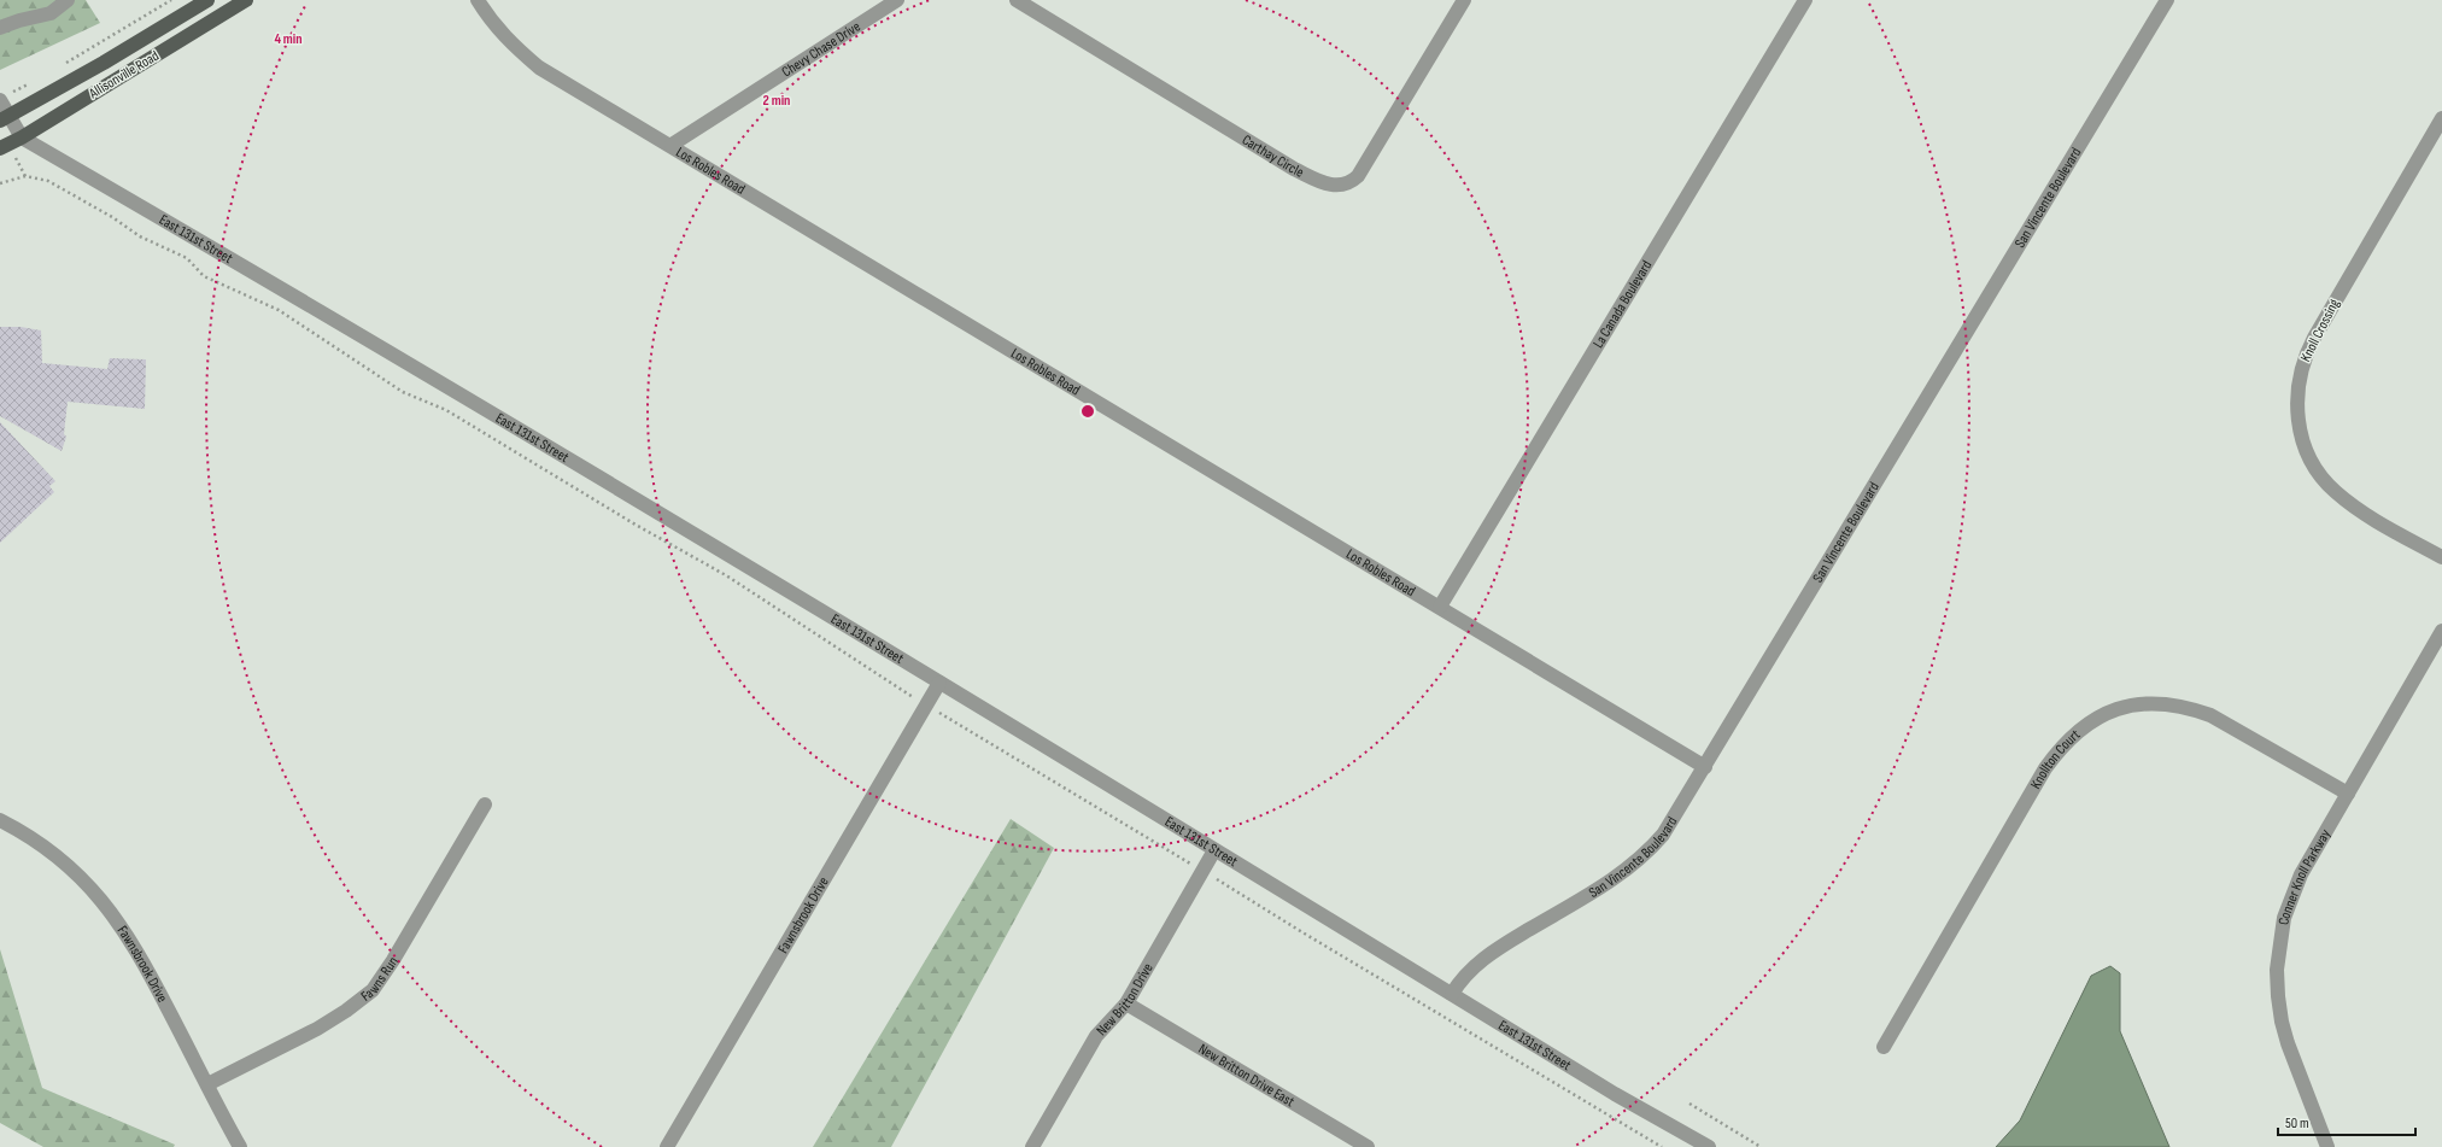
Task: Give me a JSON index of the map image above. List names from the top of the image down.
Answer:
{
  "streets": {
    "main road": ["Allisonville Road"],
    "street": [
      "Chevy Chase Drive",
      "Carthay Circle",
      "Los Robles Road",
      "San Vincente Boulevard",
      "East 131st Street",
      "La Canada Boulevard",
      "Knoll Crossing",
      "Knollton Court",
      "Conner Knoll Parkway",
      "Fawnsbrook Drive",
      "Fawns Run",
      "New Britton Drive",
      "New Britton Drive East"
    ]
  },
  "crossings": [
    ["Chevy Chase Drive", "Los Robles Road"],
    ["Allisonville Road", "East 131st Street"],
    ["Los Robles Road", "San Vincente Boulevard"],
    ["Los Robles Road", "La Canada Boulevard"],
    ["San Vincente Boulevard", "East 131st Street"],
    ["East 131st Street", "Fawnsbrook Drive"],
    ["East 131st Street", "New Britton Drive"],
    ["Knollton Court", "Conner Knoll Parkway"],
    ["Fawnsbrook Drive", "Fawns Run"],
    ["New Britton Drive", "New Britton Drive East"]
  ],
  "scale_bar": "50 m",
  "rings": ["4 min", "2 min"]
}
